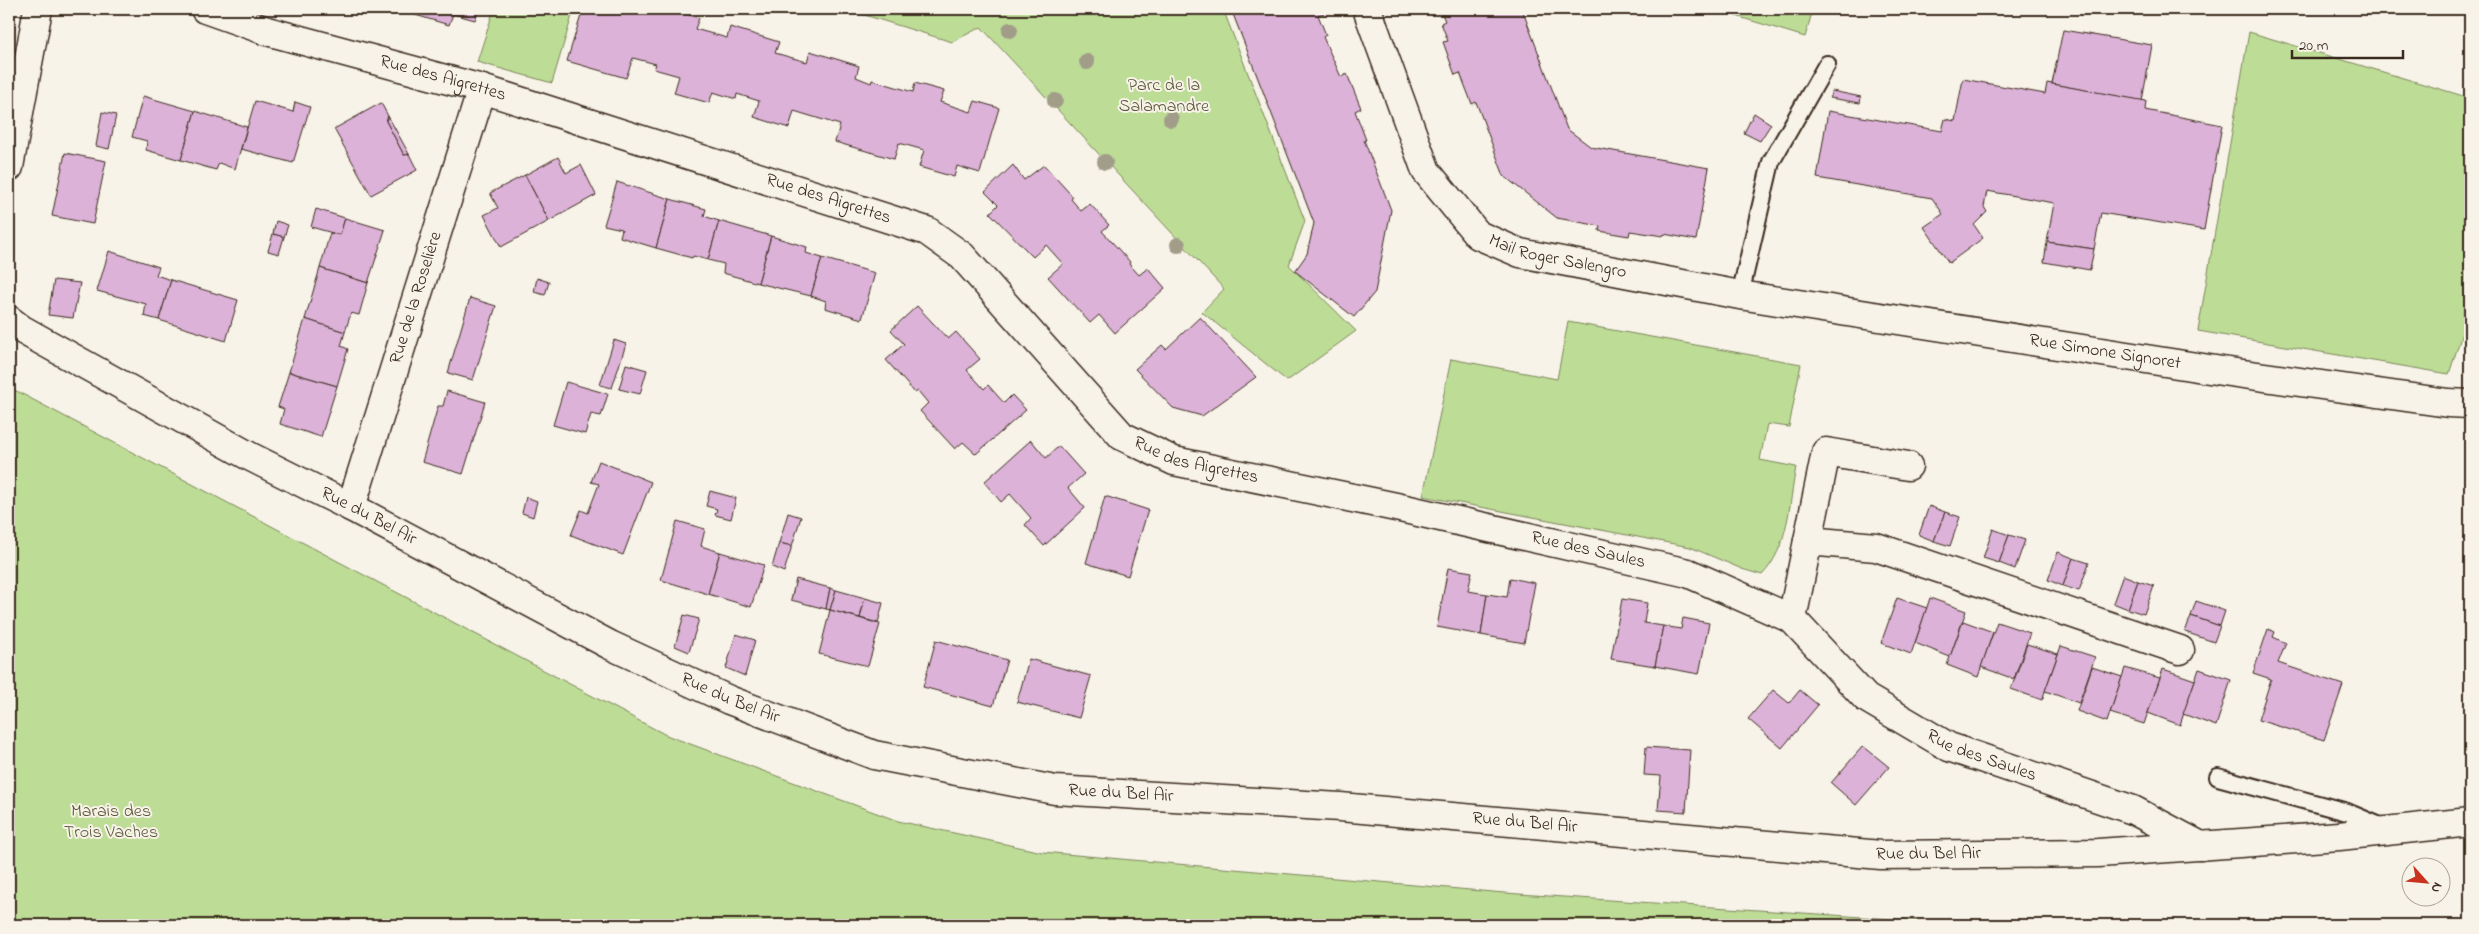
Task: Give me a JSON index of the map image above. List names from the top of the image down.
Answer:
{
  "streets": {
    "street": [
      "Rue des Aigrettes",
      "Mail Roger Salengro",
      "Rue de la Roselière",
      "Rue Simone Signoret",
      "Rue du Bel Air",
      "Rue des Saules"
    ]
  },
  "crossings": [
    ["Rue des Aigrettes", "Rue de la Roselière"],
    ["Rue des Aigrettes", "Rue des Saules"],
    ["Mail Roger Salengro", "Rue Simone Signoret"],
    ["Rue de la Roselière", "Rue du Bel Air"],
    ["Rue du Bel Air", "Rue des Saules"]
  ],
  "parks": ["Parc de la Salamandre", "Marais des Trois Vaches"],
  "scale_bar": "20 m",
  "north": "bottom right"
}
